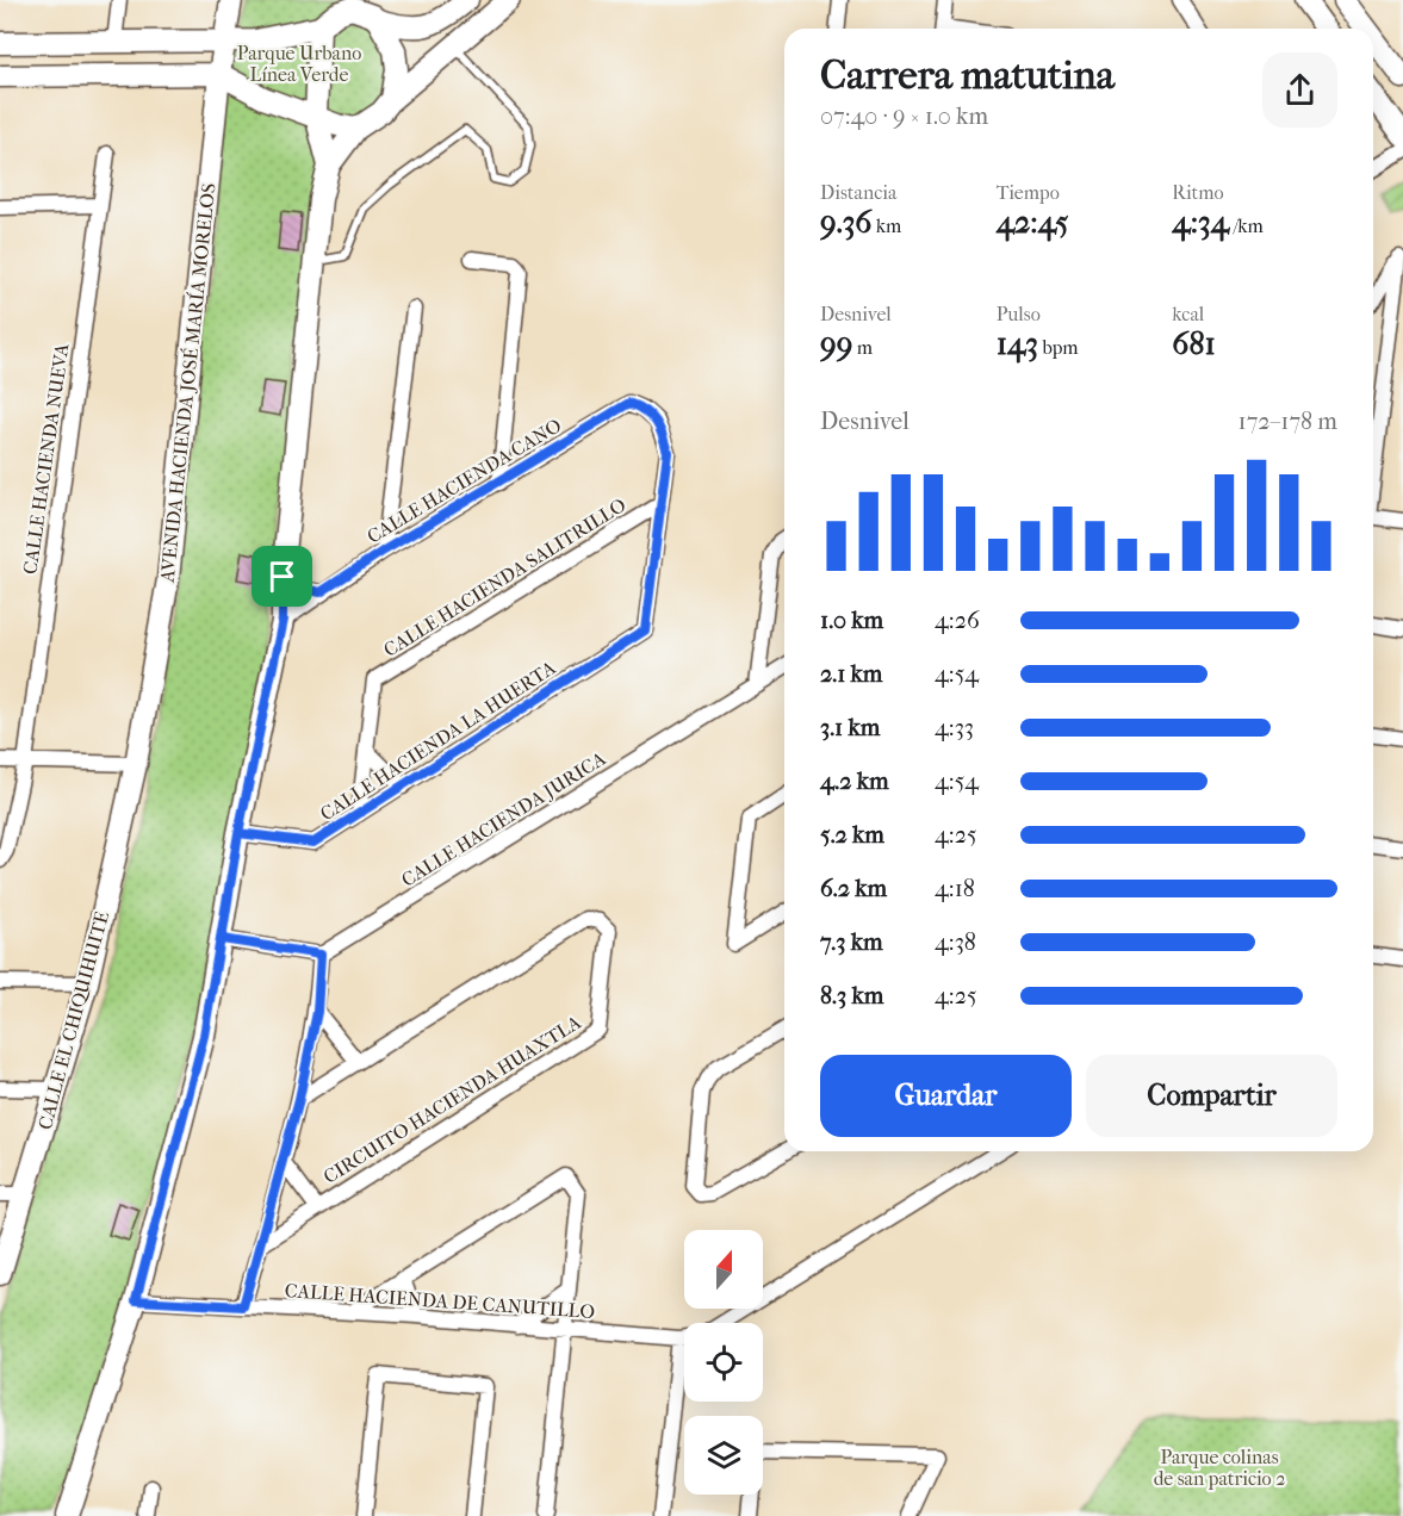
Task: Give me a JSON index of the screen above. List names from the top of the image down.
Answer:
{
  "streets": {
    "main road": ["AVENIDA HACIENDA JOSÉ MARÍA MORELOS", "CALLE EL CHIQUIHUITE"],
    "street": [
      "CALLE HACIENDA NUEVA",
      "CALLE HACIENDA CANO",
      "CALLE HACIENDA SALITRILLO",
      "CALLE HACIENDA LA HUERTA",
      "CALLE HACIENDA JURICA",
      "CIRCUITO HACIENDA HUAXTLA",
      "CALLE HACIENDA DE CANUTILLO"
    ]
  },
  "crossings": [
    ["AVENIDA HACIENDA JOSÉ MARÍA MORELOS", "CALLE EL CHIQUIHUITE"],
    ["CALLE HACIENDA CANO", "CALLE HACIENDA SALITRILLO"],
    ["CALLE HACIENDA CANO", "CALLE HACIENDA LA HUERTA"],
    ["CALLE HACIENDA SALITRILLO", "CALLE HACIENDA LA HUERTA"]
  ],
  "parks": ["Parque Urbano Línea Verde", "Parque colinas de san patricio 2"],
  "north": "top",
  "page": {
    "heading": ["Carrera matutina", "07:40 · 9 × 1.0 km"],
    "stats": [
      ["Distancia", "9.36 km"],
      ["Tiempo", "42:45"],
      ["Ritmo", "4:34 /km"],
      ["Desnivel", "99 m"],
      ["Pulso", "143 bpm"],
      ["kcal", "681"]
    ],
    "chart": ["Desnivel", "172–178 m"],
    "list": [
      {
        "name": "1.0 km",
        "note": "4:26"
      },
      {
        "name": "2.1 km",
        "note": "4:54"
      },
      {
        "name": "3.1 km",
        "note": "4:33"
      },
      {
        "name": "4.2 km",
        "note": "4:54"
      },
      {
        "name": "5.2 km",
        "note": "4:25"
      },
      {
        "name": "6.2 km",
        "note": "4:18"
      },
      {
        "name": "7.3 km",
        "note": "4:38"
      },
      {
        "name": "8.3 km",
        "note": "4:25"
      }
    ],
    "buttons": ["Guardar", "Compartir"]
  }
}
